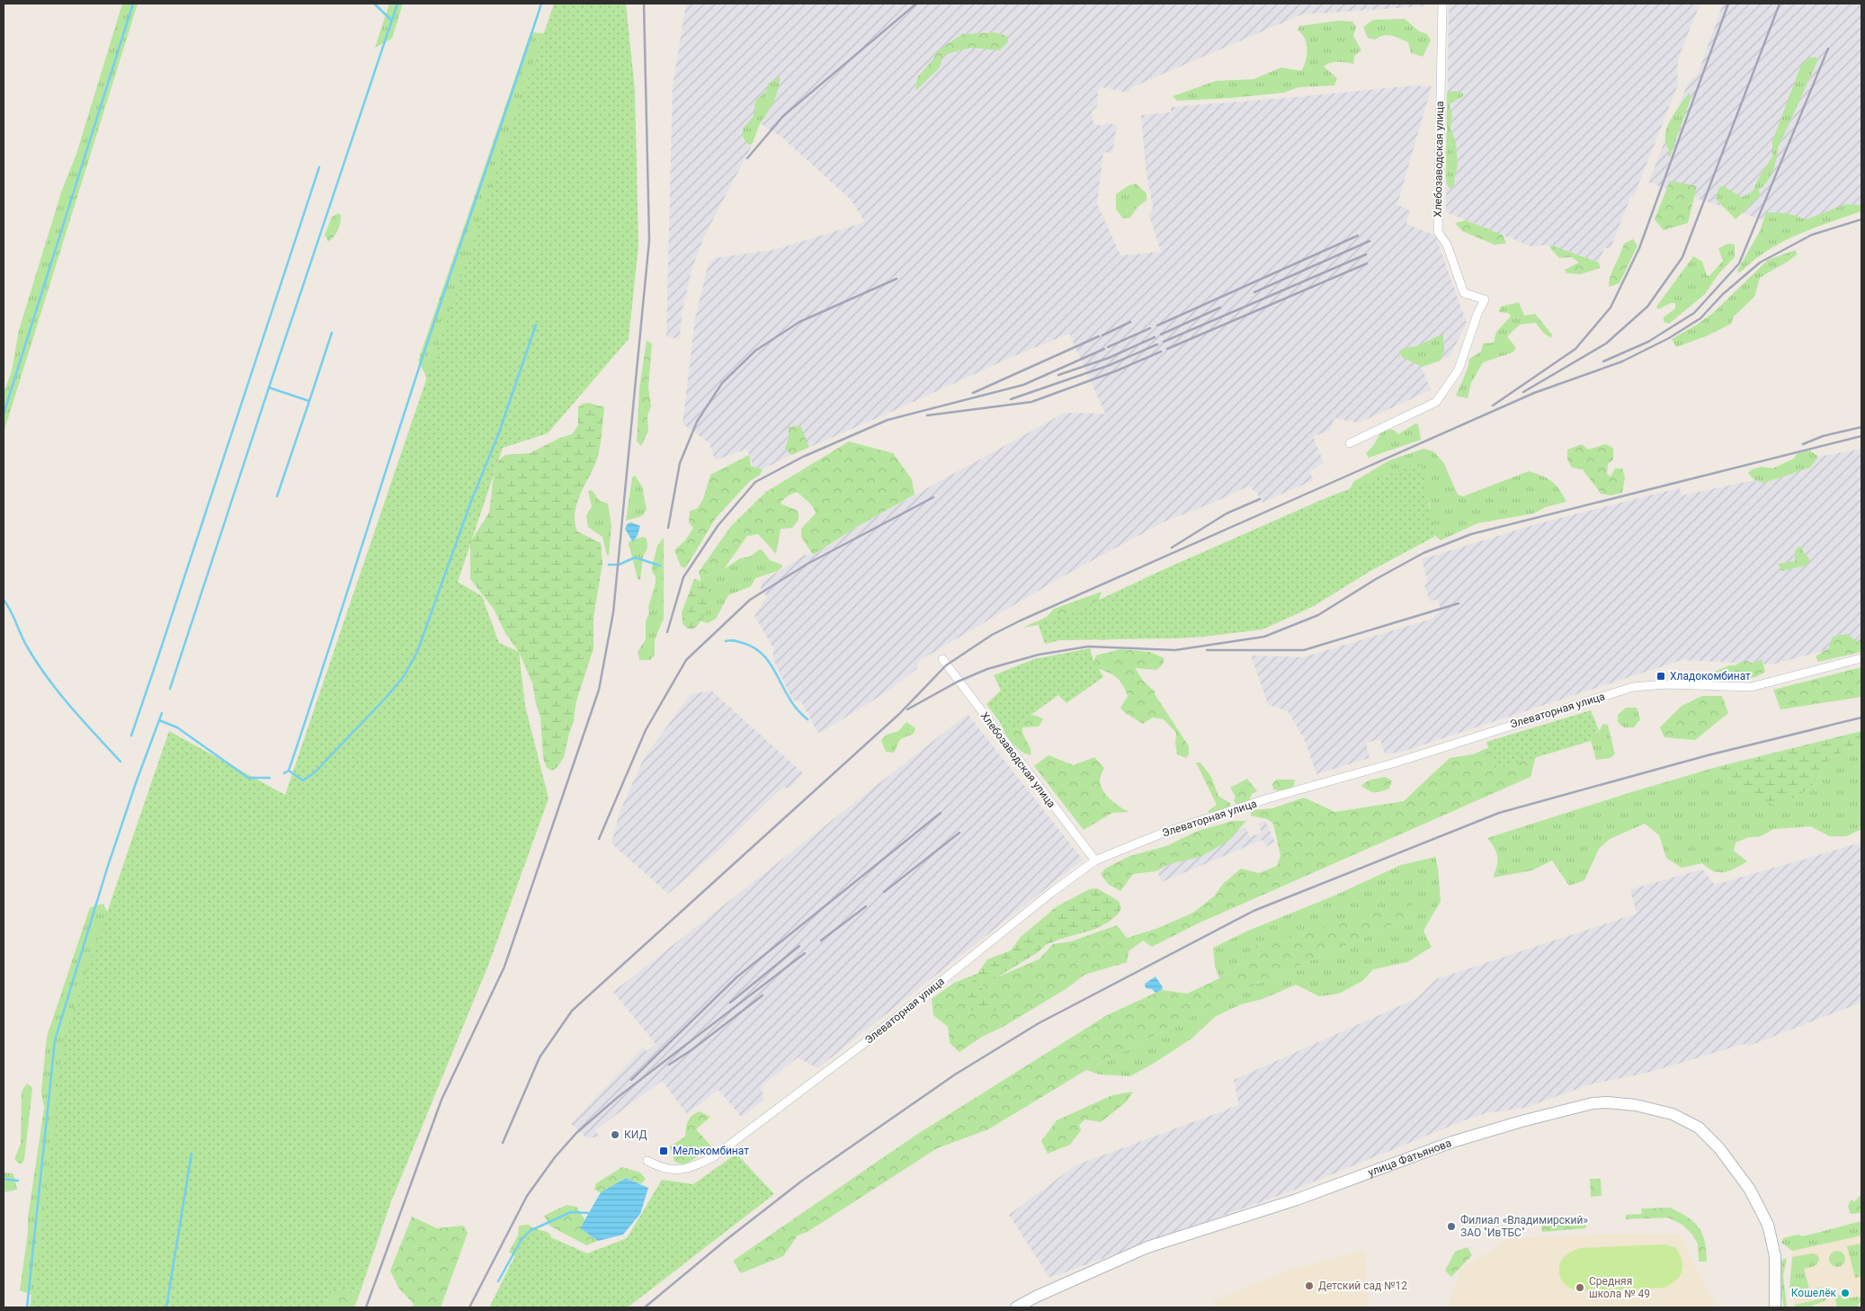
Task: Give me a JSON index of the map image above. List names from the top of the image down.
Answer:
{
  "streets": {
    "street": ["Хлебозаводская улица", "Элеваторная улица", "улица Фатьянова"]
  },
  "crossings": [
    ["Хлебозаводская улица", "Элеваторная улица"]
  ],
  "places": {
    "transit": ["Хладокомбинат", "Мелькомбинат"],
    "other": [
      "КИД",
      "Филиал «Владимирский» ЗАО \"ИвТБС\"",
      "Детский сад №12",
      "Средняя школа № 49",
      "Кошелёк"
    ]
  }
}
